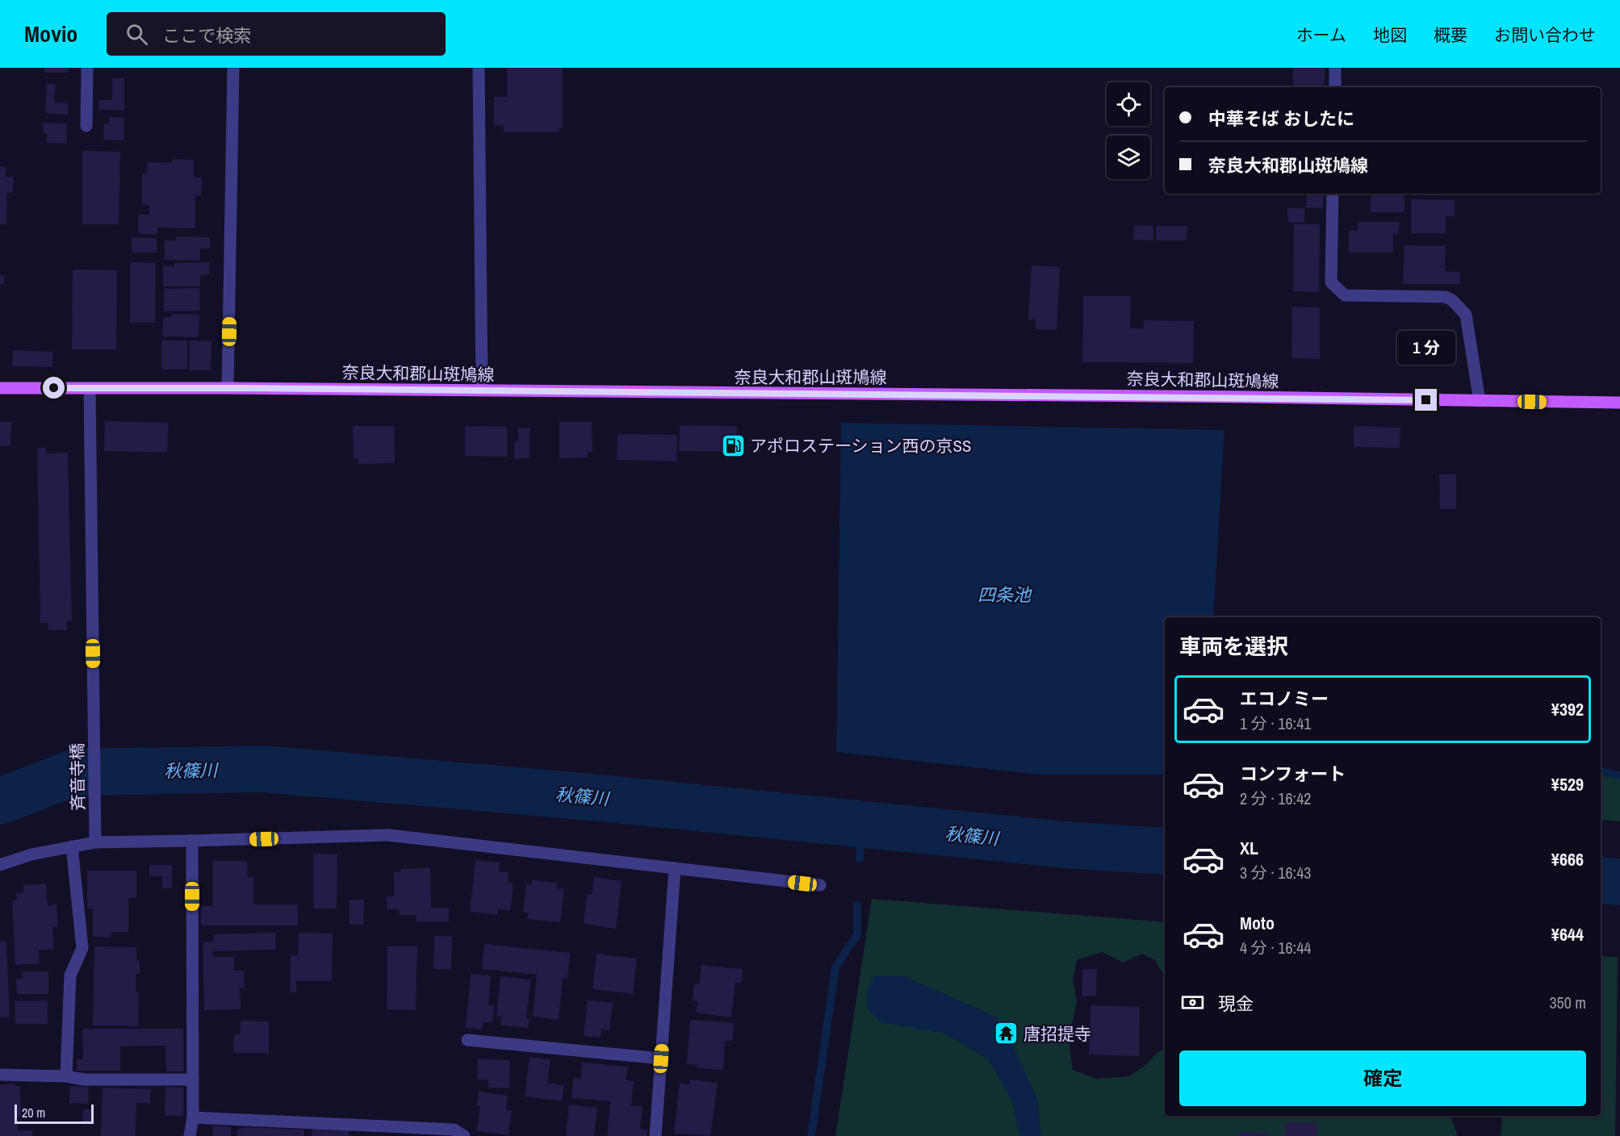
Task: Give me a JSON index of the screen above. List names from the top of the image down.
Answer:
{
  "streets": {
    "main road": ["奈良大和郡山斑鳩線"],
    "street": ["斉音寺橋"]
  },
  "crossings": [
    ["奈良大和郡山斑鳩線", "斉音寺橋"]
  ],
  "water": ["四条池", "秋篠川"],
  "places": {
    "fuel station": ["アポロステーション西の京SS"],
    "temple": ["唐招提寺"]
  },
  "scale_bar": "20 m",
  "page": {
    "header": "Movio",
    "search": "ここで検索",
    "nav": [
      "ホーム",
      "地図",
      "概要",
      "お問い合わせ"
    ],
    "banner": ["中華そば おしたに", "奈良大和郡山斑鳩線"],
    "bubble": "1 分",
    "heading": "車両を選択",
    "list": [
      {
        "name": "エコノミー",
        "note": "1 分 · 16:41",
        "value": "¥392"
      },
      {
        "name": "コンフォート",
        "note": "2 分 · 16:42",
        "value": "¥529"
      },
      {
        "name": "XL",
        "note": "3 分 · 16:43",
        "value": "¥666"
      },
      {
        "name": "Moto",
        "note": "4 分 · 16:44",
        "value": "¥644"
      }
    ],
    "pay": ["現金", "350 m"],
    "buttons": "確定",
    "scale": "20 m"
  }
}
